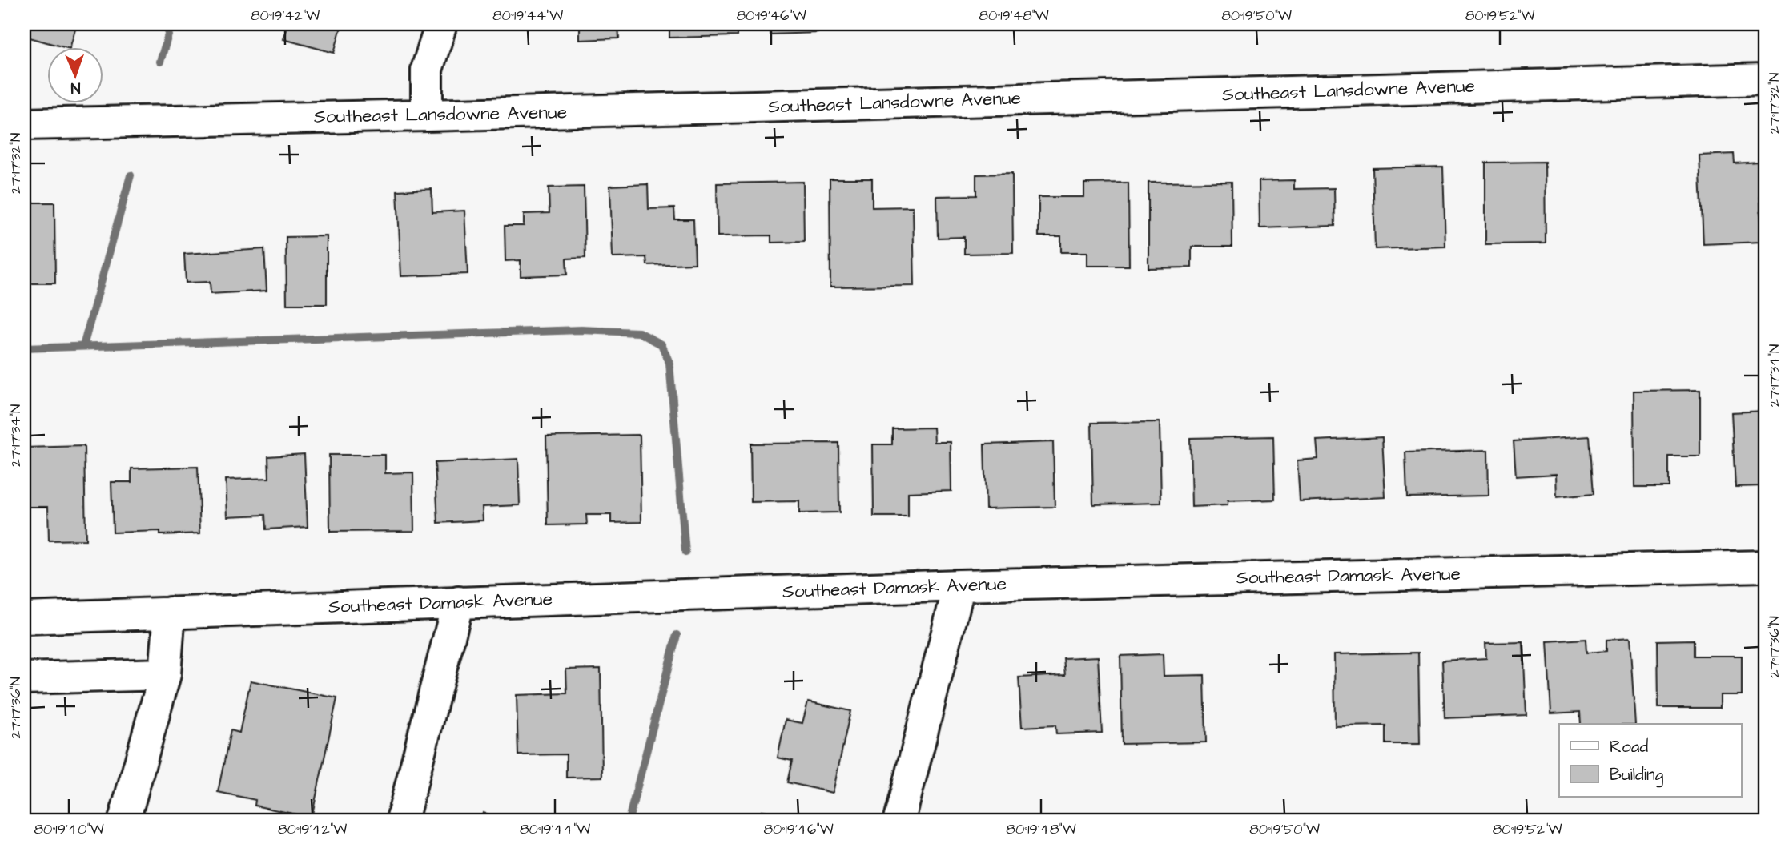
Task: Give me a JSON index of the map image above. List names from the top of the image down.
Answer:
{
  "streets": {
    "street": ["Southeast Lansdowne Avenue", "Southeast Damask Avenue"]
  },
  "legend": ["Road", "Building"],
  "north": "bottom",
  "coordinates": [
    "80°19'42\"W",
    "80°19'44\"W",
    "80°19'46\"W",
    "80°19'48\"W",
    "80°19'50\"W",
    "80°19'52\"W",
    "27°17'32\"N",
    "27°17'34\"N",
    "27°17'36\"N",
    "80°19'40\"W"
  ]
}
